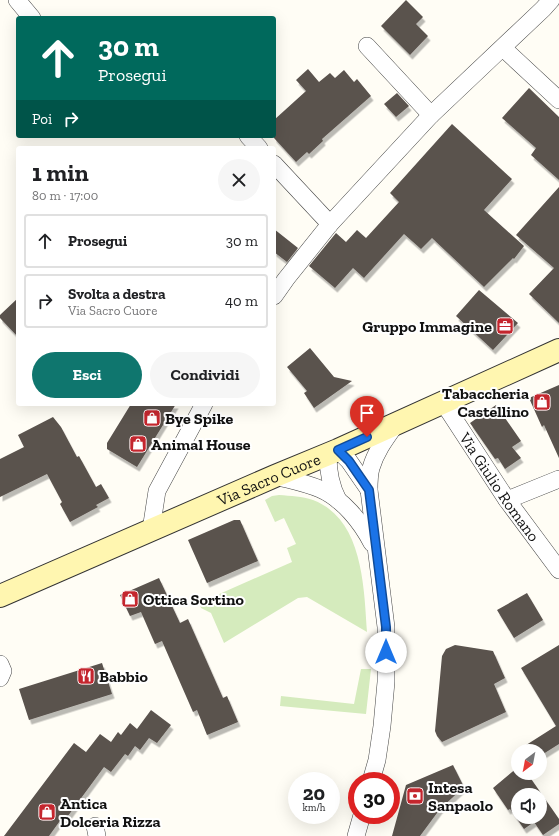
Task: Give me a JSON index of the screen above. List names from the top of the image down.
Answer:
{
  "streets": {
    "street": ["Via Sacro Cuore", "Via Giulio Romano"]
  },
  "crossings": [
    ["Via Sacro Cuore", "Via Giulio Romano"]
  ],
  "places": {
    "office": ["Gruppo Immagine"],
    "shop": [
      "Tabaccheria Castellino",
      "Bye Spike",
      "Animal House",
      "Ottica Sortino",
      "Antica Dolceria Rizza"
    ],
    "restaurant": ["Babbio"],
    "bank": ["Intesa Sanpaolo"]
  },
  "north": "bottom left",
  "page": {
    "turn": ["30 m", "Prosegui"],
    "then": "Poi",
    "heading": ["1 min", "80 m · 17:00"],
    "list": [
      {
        "name": "Prosegui",
        "value": "30 m"
      },
      {
        "name": "Svolta a destra",
        "note": "Via Sacro Cuore",
        "value": "40 m"
      }
    ],
    "buttons": ["Esci", "Condividi"],
    "speed": "20 km/h",
    "limit": "30"
  }
}
